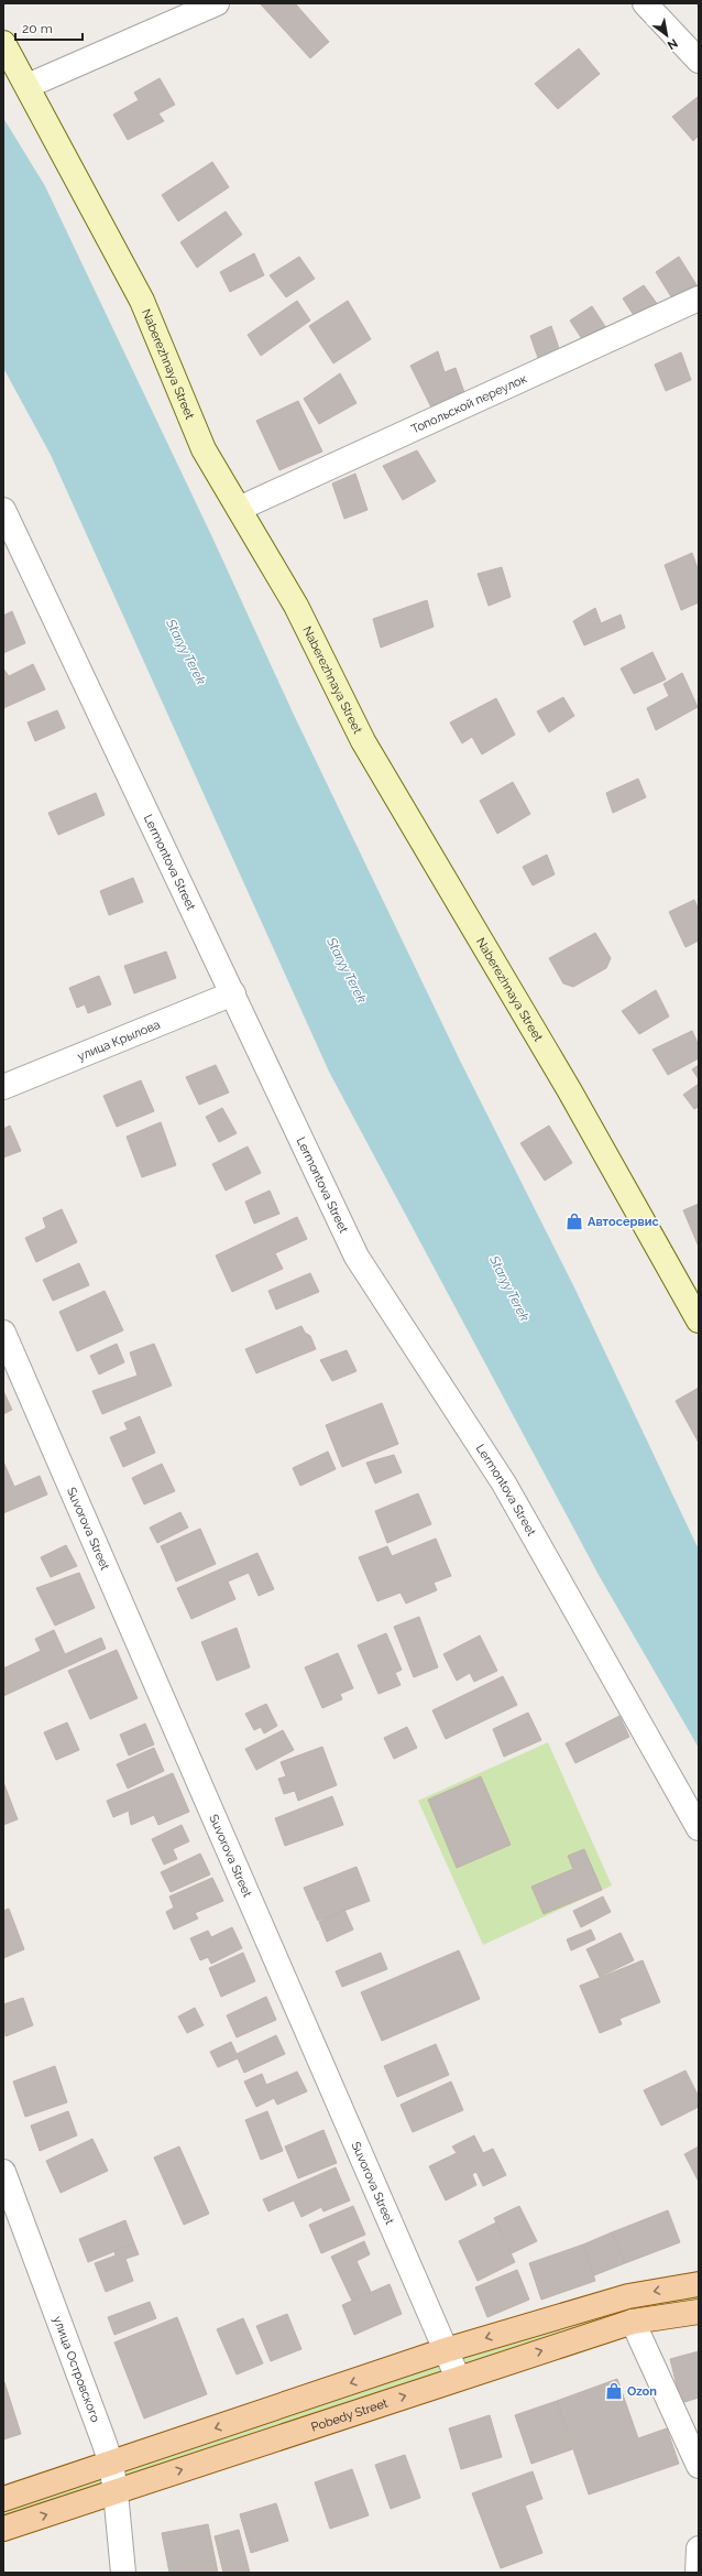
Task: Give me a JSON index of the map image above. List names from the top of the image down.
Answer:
{
  "streets": {
    "main road": ["Naberezhnaya Street", "Pobedy Street"],
    "street": [
      "Топольской переулок",
      "Lermontova Street",
      "улица Крылова",
      "Suvorova Street",
      "улица Островского"
    ]
  },
  "crossings": [
    ["Naberezhnaya Street", "Топольской переулок"],
    ["Lermontova Street", "улица Крылова"],
    ["Suvorova Street", "Pobedy Street"],
    ["улица Островского", "Pobedy Street"]
  ],
  "water": ["Staryy Terek"],
  "places": {
    "shop": ["Автосервис", "Ozon"]
  },
  "scale_bar": "20 m",
  "north": "bottom right"
}
